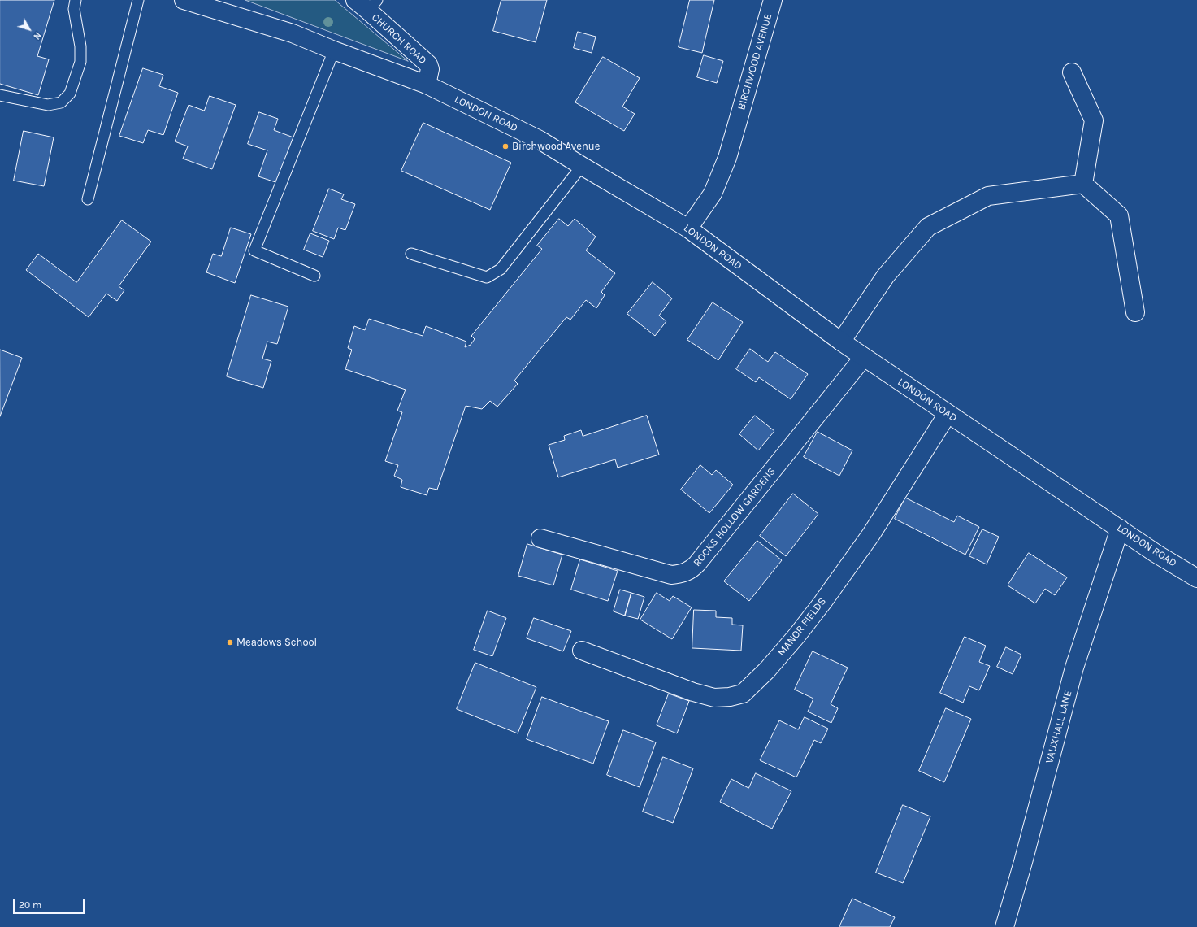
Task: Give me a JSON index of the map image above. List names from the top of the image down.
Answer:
{
  "streets": {
    "main road": [
      "CHURCH ROAD",
      "BIRCHWOOD AVENUE",
      "LONDON ROAD",
      "ROCKS HOLLOW GARDENS",
      "MANOR FIELDS",
      "VAUXHALL LANE"
    ]
  },
  "crossings": [
    ["CHURCH ROAD", "LONDON ROAD"],
    ["BIRCHWOOD AVENUE", "LONDON ROAD"],
    ["LONDON ROAD", "ROCKS HOLLOW GARDENS"],
    ["LONDON ROAD", "MANOR FIELDS"],
    ["LONDON ROAD", "VAUXHALL LANE"]
  ],
  "places": ["Birchwood Avenue", "Meadows School"],
  "scale_bar": "20 m",
  "north": "bottom right"
}
